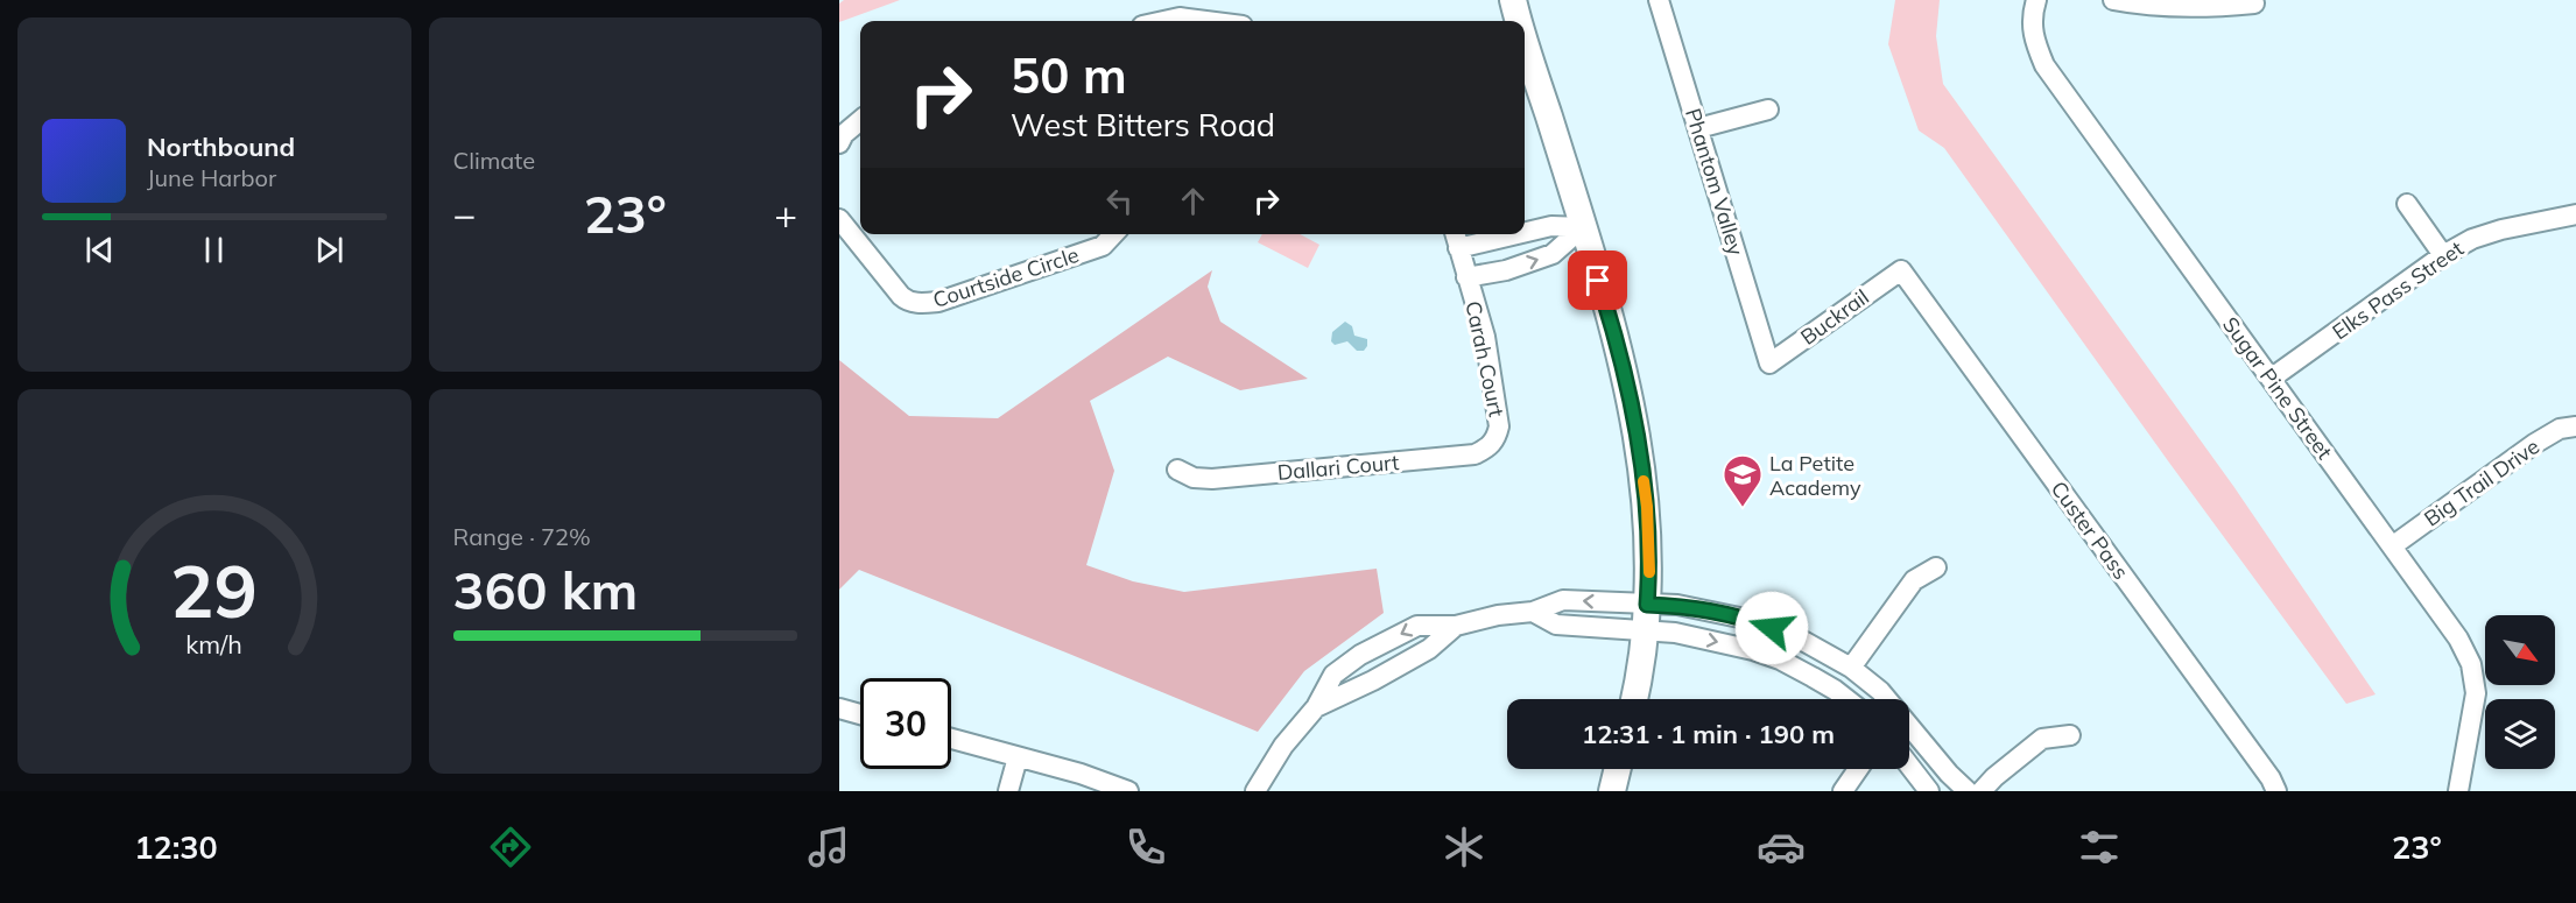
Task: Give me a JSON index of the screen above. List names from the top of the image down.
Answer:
{
  "streets": {
    "street": [
      "Phantom Valley",
      "Courtside Circle",
      "Elks Pass Street",
      "Buckrail",
      "Carah Court",
      "Sugar Pine Street",
      "Dallari Court",
      "Big Trail Drive",
      "Custer Pass"
    ]
  },
  "crossings": [
    ["Phantom Valley", "Buckrail"],
    ["Elks Pass Street", "Sugar Pine Street"],
    ["Buckrail", "Custer Pass"],
    ["Carah Court", "Dallari Court"],
    ["Sugar Pine Street", "Big Trail Drive"]
  ],
  "places": {
    "school or university": ["La Petite Academy"]
  },
  "north": "bottom right",
  "page": {
    "tile": [
      "Climate",
      ["Range · 72%", "360 km"]
    ],
    "turn": ["50 m", "West Bitters Road"],
    "song": ["Northbound", "June Harbor"],
    "heat": ["−", "23°", "+"],
    "limit": "30",
    "trip": "12:31 · 1 min · 190 m",
    "tabs": ["12:30", "23°"],
    "gauge": ["29", "km/h"]
  }
}
